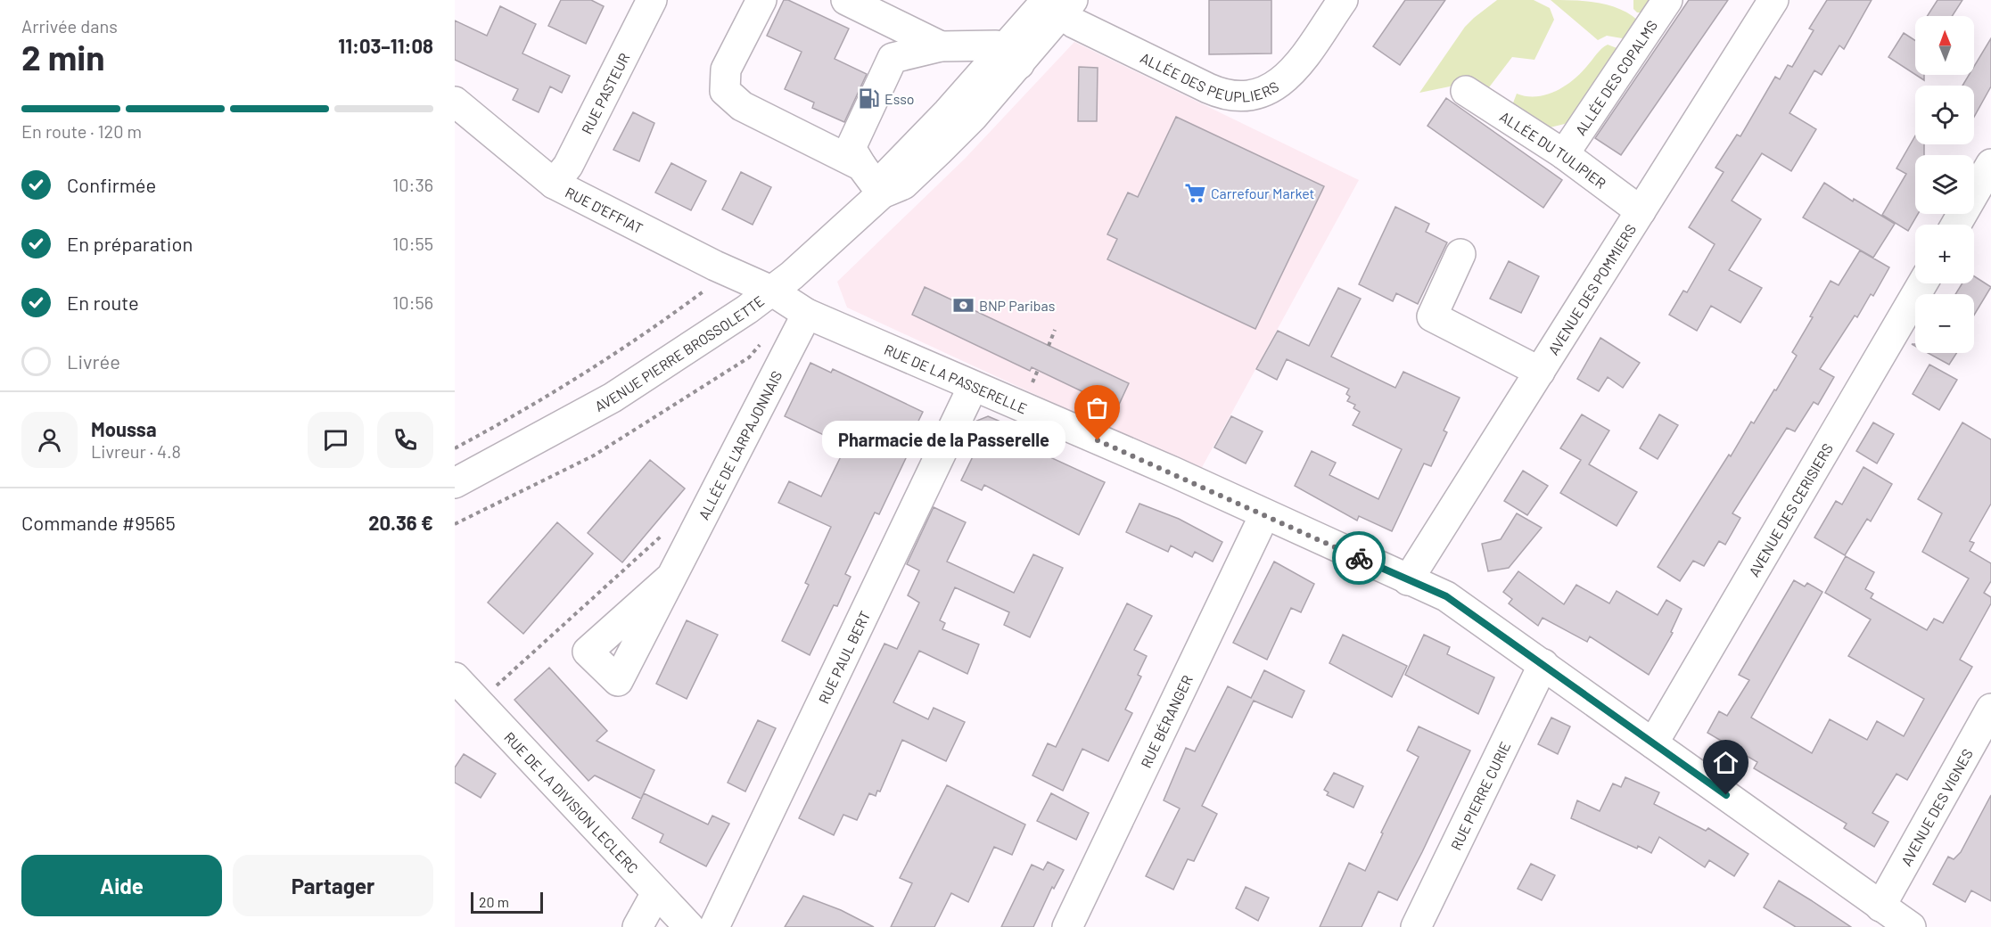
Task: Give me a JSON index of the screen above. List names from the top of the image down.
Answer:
{
  "streets": {
    "street": [
      "ALLÉE DES PEUPLIERS",
      "ALLÉE DES COPALMS",
      "RUE PASTEUR",
      "ALLÉE DU TULIPIER",
      "RUE D'EFFIAT",
      "AVENUE DES POMMIERS",
      "AVENUE PIERRE BROSSOLETTE",
      "RUE DE LA PASSERELLE",
      "ALLÉE DE L'ARPAJONNAIS",
      "AVENUE DES CERISIERS",
      "RUE PAUL BERT",
      "RUE BÉRANGER",
      "RUE PIERRE CURIE",
      "RUE DE LA DIVISION LECLERC",
      "AVENUE DES VIGNES"
    ]
  },
  "crossings": [
    ["ALLÉE DES PEUPLIERS", "AVENUE PIERRE BROSSOLETTE"],
    ["ALLÉE DES COPALMS", "ALLÉE DU TULIPIER"],
    ["RUE PASTEUR", "RUE D'EFFIAT"],
    ["ALLÉE DU TULIPIER", "AVENUE DES POMMIERS"],
    ["RUE D'EFFIAT", "AVENUE PIERRE BROSSOLETTE"],
    ["RUE D'EFFIAT", "RUE DE LA PASSERELLE"],
    ["AVENUE DES POMMIERS", "RUE DE LA PASSERELLE"],
    ["AVENUE PIERRE BROSSOLETTE", "RUE DE LA PASSERELLE"],
    ["RUE DE LA PASSERELLE", "ALLÉE DE L'ARPAJONNAIS"],
    ["RUE DE LA PASSERELLE", "AVENUE DES CERISIERS"],
    ["RUE DE LA PASSERELLE", "RUE PAUL BERT"],
    ["RUE DE LA PASSERELLE", "RUE BÉRANGER"],
    ["RUE DE LA PASSERELLE", "RUE PIERRE CURIE"],
    ["RUE DE LA PASSERELLE", "AVENUE DES VIGNES"]
  ],
  "places": {
    "fuel station": ["Esso"],
    "supermarket": ["Carrefour Market"],
    "bank": ["BNP Paribas"],
    "other": ["Pharmacie de la Passerelle"]
  },
  "scale_bar": "20 m",
  "north": "top",
  "page": {
    "heading": ["2 min", "Arrivée dans", "11:03–11:08"],
    "panel": [
      "Moussa",
      "Livreur · 4.8",
      "Commande #9565",
      "20.36 €"
    ],
    "map_buttons": ["+", "−"],
    "bar": "En route · 120 m",
    "list": [
      ["Confirmée", "10:36"],
      ["En préparation", "10:55"],
      ["En route", "10:56"],
      "Livrée"
    ],
    "bubble": "Pharmacie de la Passerelle",
    "buttons": ["Aide", "Partager"],
    "scale": "20 m"
  }
}
